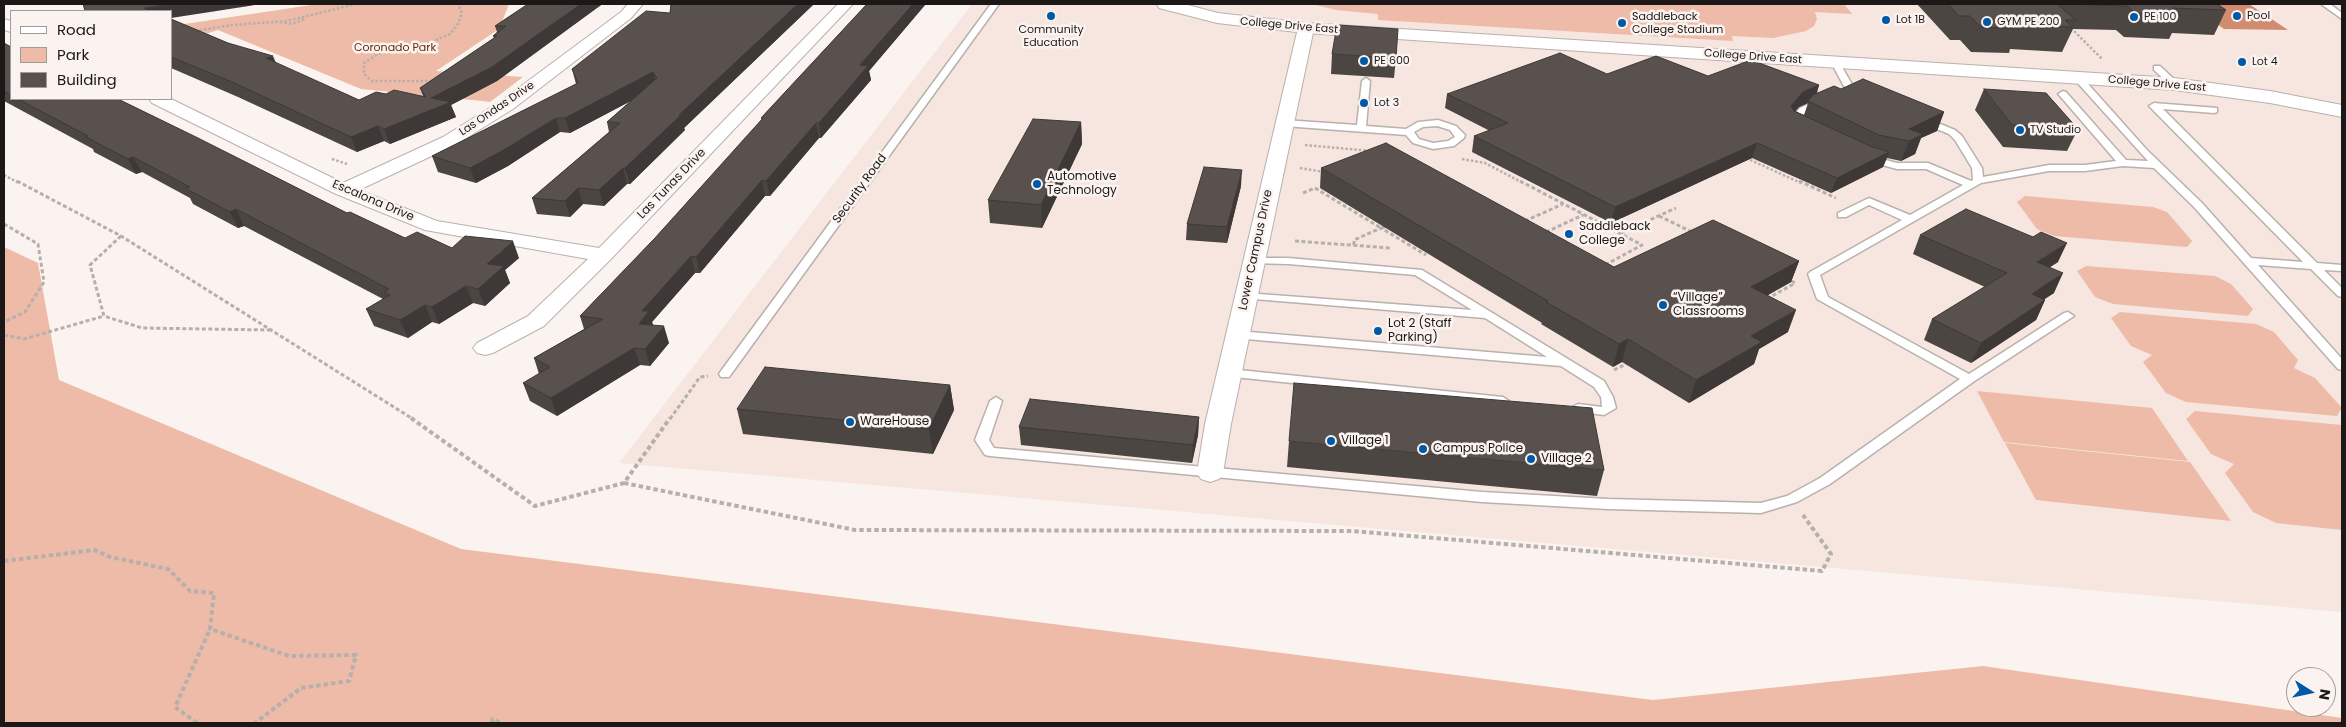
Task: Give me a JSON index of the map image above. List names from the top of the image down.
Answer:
{
  "streets": {
    "street": [
      "College Drive East",
      "Las Ondas Drive",
      "Las Tunas Drive",
      "Escalona Drive",
      "Lower Campus Drive"
    ],
    "lane": ["Security Road"]
  },
  "crossings": [
    ["College Drive East", "Lower Campus Drive"],
    ["Las Ondas Drive", "Escalona Drive"],
    ["Las Tunas Drive", "Escalona Drive"]
  ],
  "parks": ["Coronado Park"],
  "places": [
    "Community Education",
    "Pool",
    "PE 100",
    "Lot 1B",
    "GYM PE 200",
    "Saddleback College Stadium",
    "PE 600",
    "Lot 4",
    "Lot 3",
    "TV Studio",
    "Automotive Technology",
    "Saddleback College",
    "“Village” Classrooms",
    "Lot 2 (Staff Parking)",
    "WareHouse",
    "Village 1",
    "Campus Police",
    "Village 2"
  ],
  "legend": ["Road", "Park", "Building"],
  "north": "right"
}
